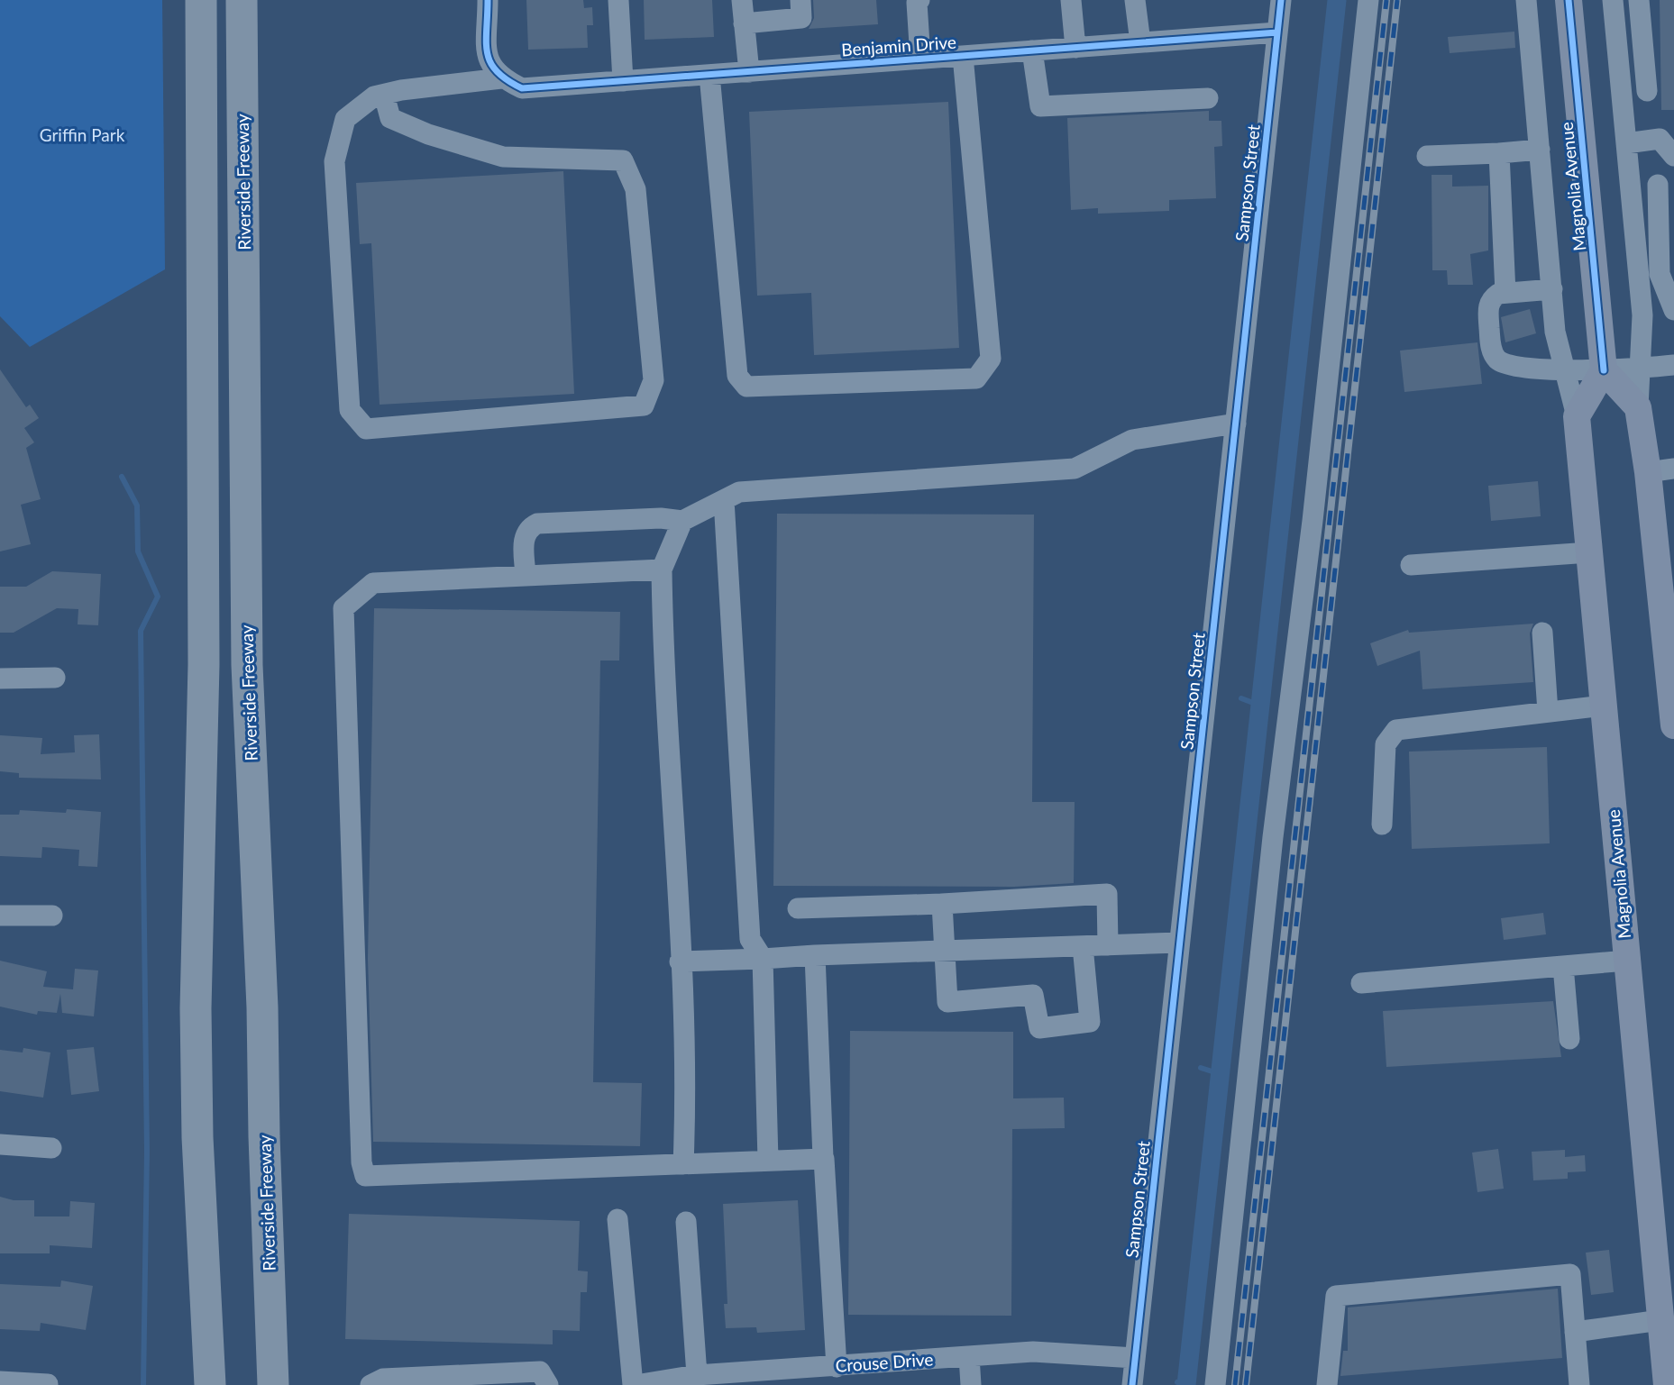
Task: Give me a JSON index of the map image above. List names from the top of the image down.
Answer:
{
  "streets": {
    "highway": ["Riverside Freeway"],
    "main road": ["Magnolia Avenue"],
    "street": ["Benjamin Drive", "Sampson Street", "Crouse Drive"]
  },
  "crossings": [
    ["Benjamin Drive", "Sampson Street"],
    ["Sampson Street", "Crouse Drive"]
  ],
  "parks": ["Griffin Park"]
}
